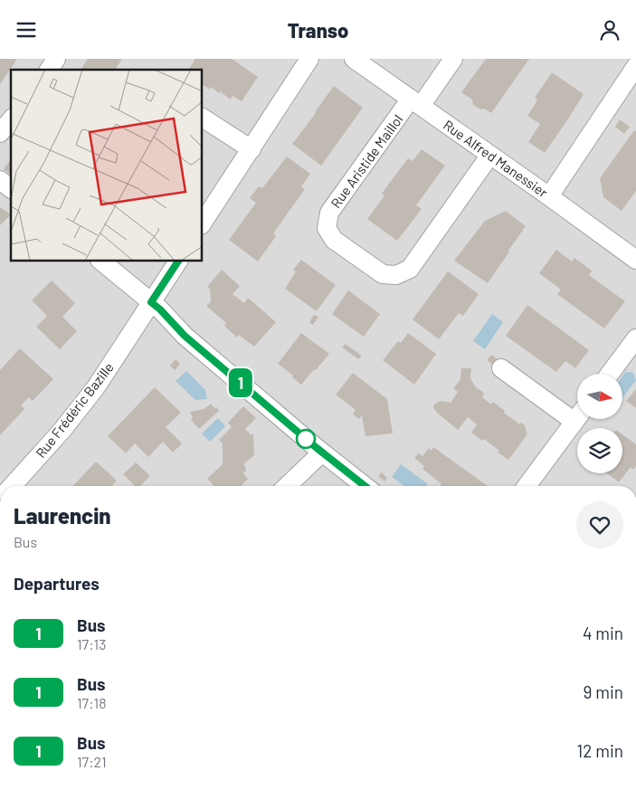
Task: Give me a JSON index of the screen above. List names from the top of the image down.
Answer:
{
  "streets": {
    "street": ["Rue Alfred Manessier", "Rue Aristide Maillol", "Rue Frédéric Bazille"]
  },
  "crossings": [
    ["Rue Alfred Manessier", "Rue Aristide Maillol"]
  ],
  "lines": ["bus line 1"],
  "north": "right",
  "page": {
    "header": "Transo",
    "on_map": "1",
    "heading": [
      ["Laurencin", "Bus"],
      "Departures"
    ],
    "list": [
      {
        "mark": "1",
        "name": "Bus",
        "note": "17:13",
        "value": "4 min"
      },
      {
        "mark": "1",
        "name": "Bus",
        "note": "17:18",
        "value": "9 min"
      },
      {
        "mark": "1",
        "name": "Bus",
        "note": "17:21",
        "value": "12 min"
      }
    ]
  }
}
